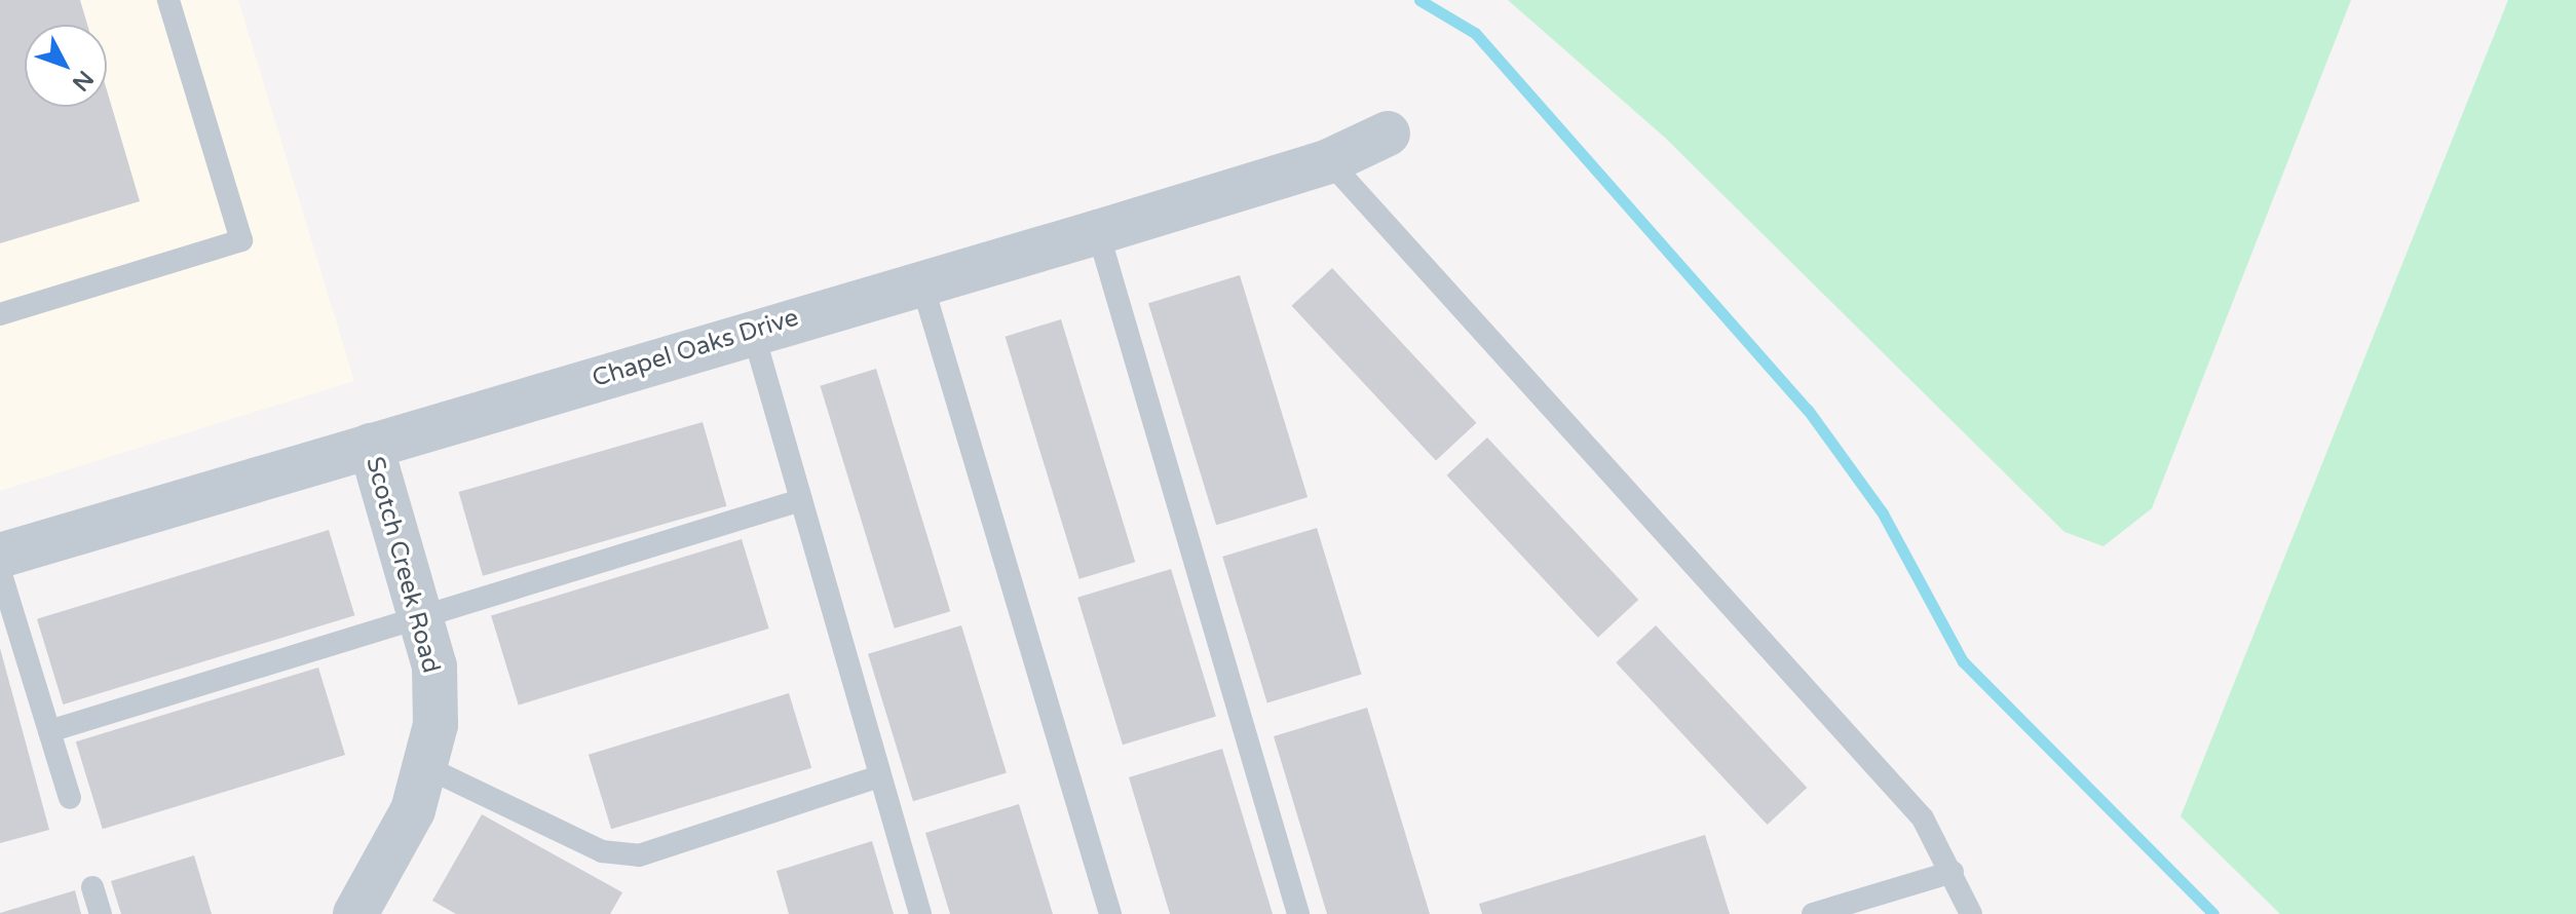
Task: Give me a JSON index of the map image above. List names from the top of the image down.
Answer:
{
  "streets": {
    "street": ["Chapel Oaks Drive", "Scotch Creek Road"]
  },
  "crossings": [
    ["Chapel Oaks Drive", "Scotch Creek Road"]
  ],
  "north": "bottom right"
}
